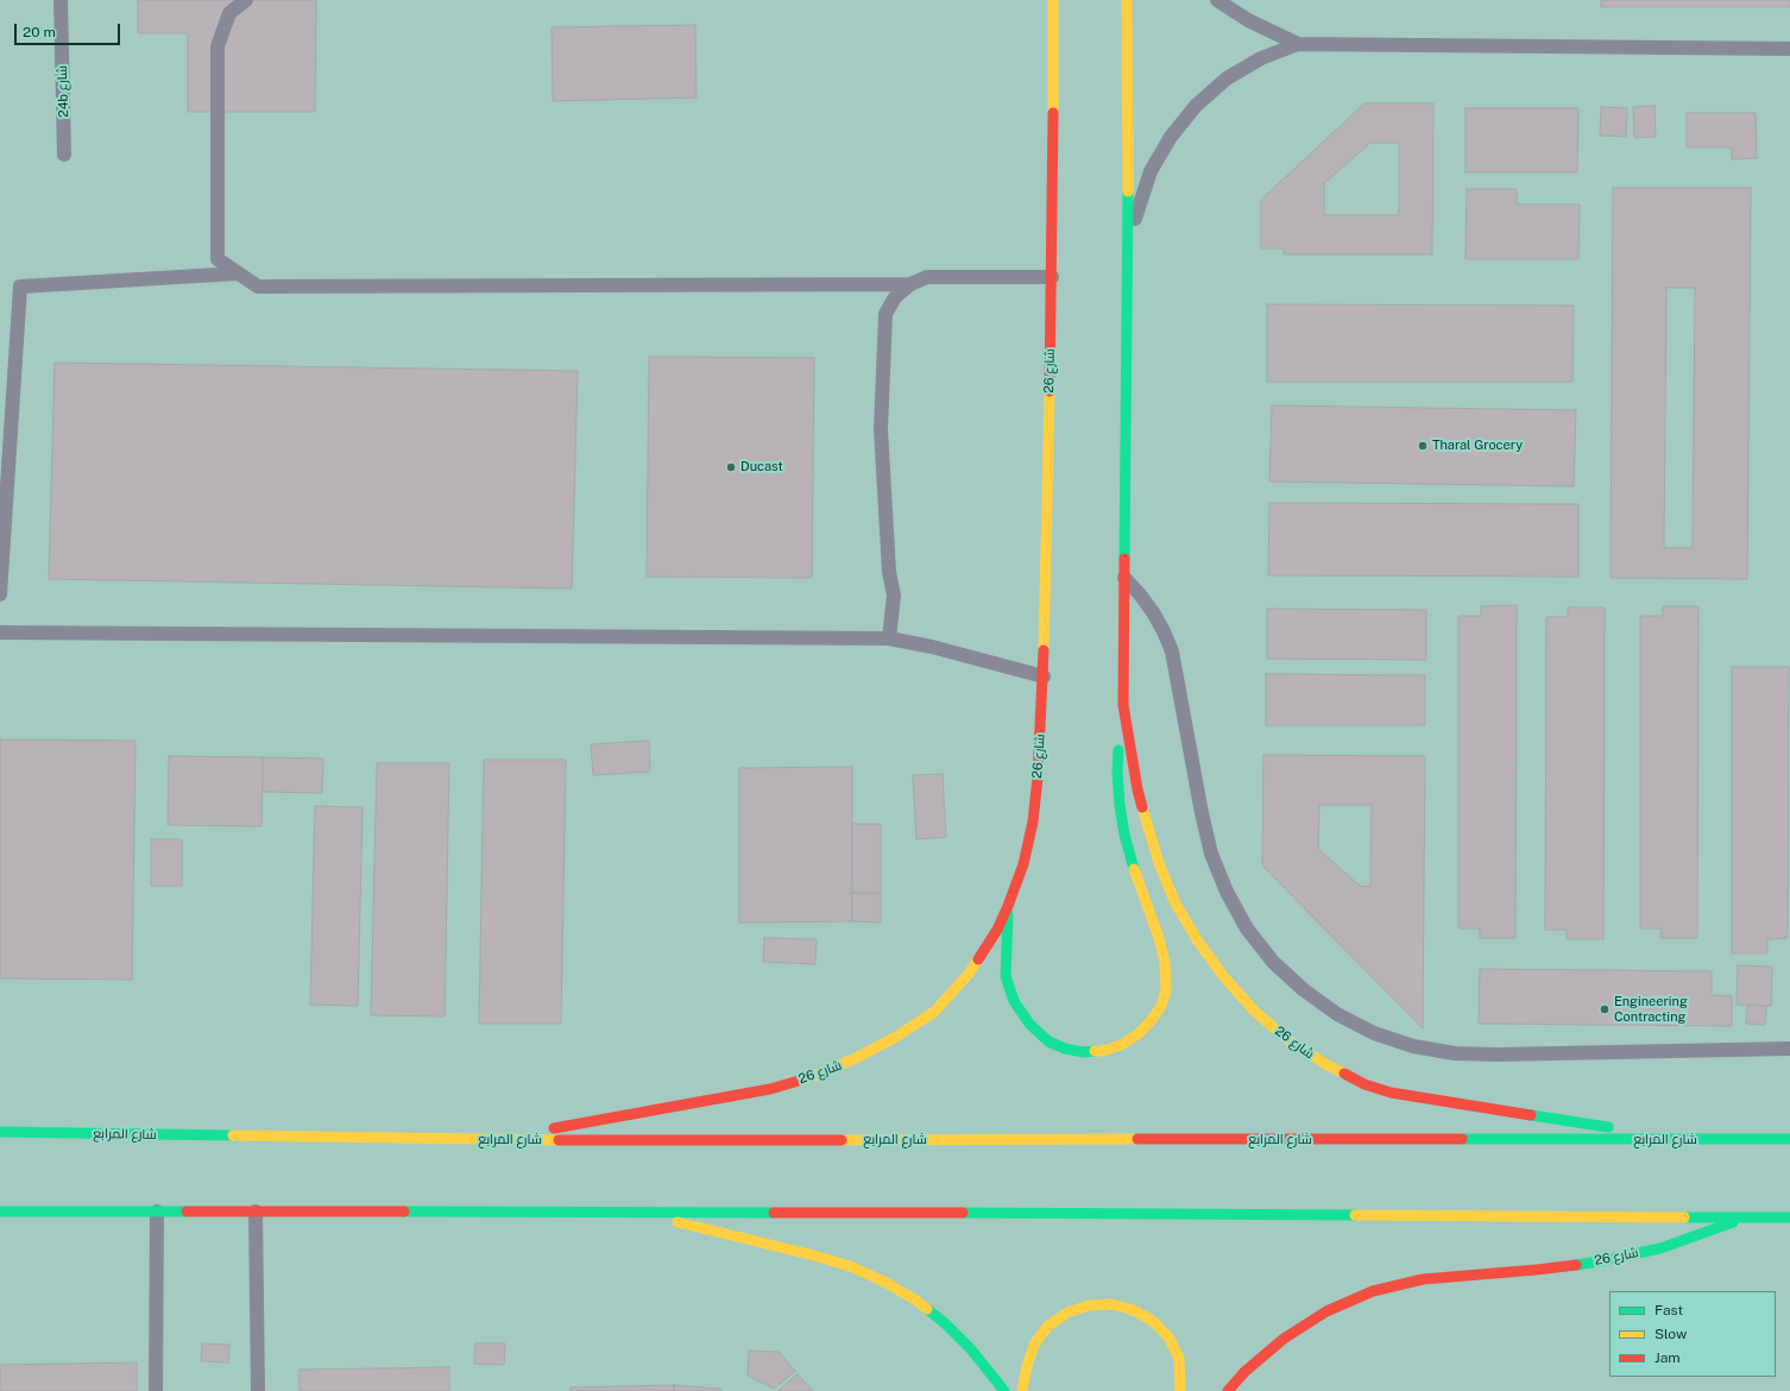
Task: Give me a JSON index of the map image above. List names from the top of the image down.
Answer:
{
  "streets": {
    "main road": ["شارع 26", "شارع المرابع"],
    "lane": ["24b شارع"]
  },
  "crossings": [
    ["شارع 26", "شارع المرابع"]
  ],
  "places": ["Tharal Grocery", "Ducast", "Engineering Contracting"],
  "legend": ["Fast", "Slow", "Jam"],
  "scale_bar": "20 m"
}
